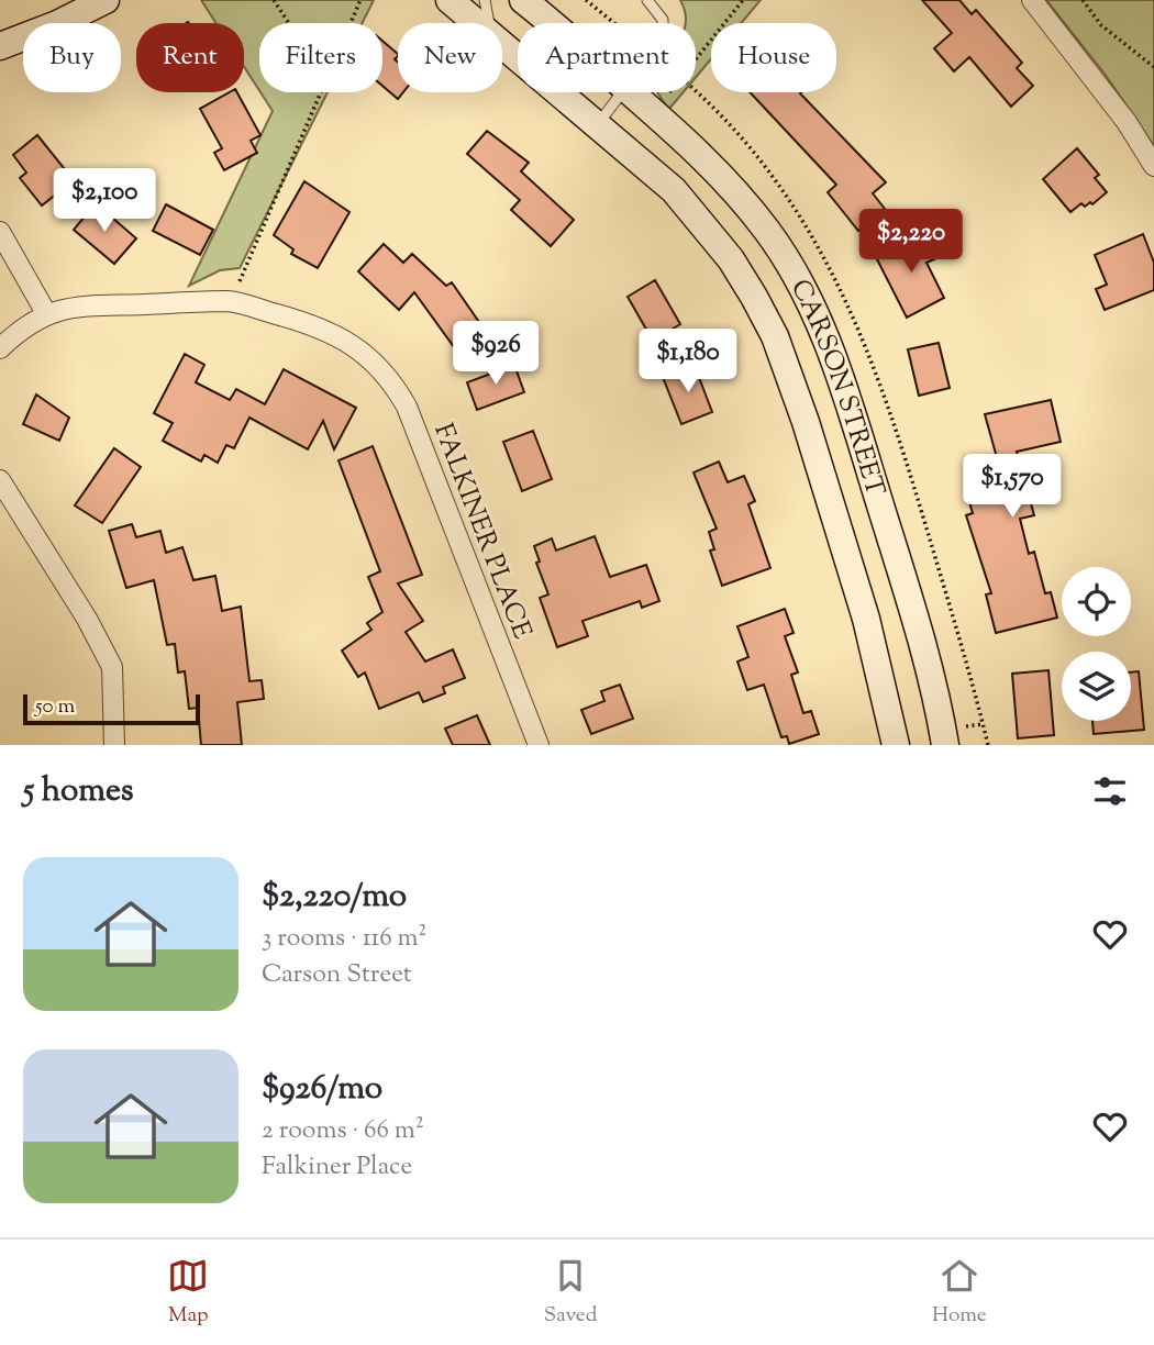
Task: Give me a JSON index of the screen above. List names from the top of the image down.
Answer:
{
  "streets": {
    "street": ["CARSON STREET", "FALKINER PLACE"]
  },
  "scale_bar": "50 m",
  "page": {
    "chip": [
      "Buy",
      "Rent",
      "Filters",
      "New",
      "Apartment",
      "House"
    ],
    "price": [
      "$2,100",
      "$2,220",
      "$926",
      "$1,180",
      "$1,570"
    ],
    "scale": "50 m",
    "heading": "5 homes",
    "list": [
      {
        "name": "$2,220/mo",
        "note": "3 rooms · 116 m² · Carson Street"
      },
      {
        "name": "$926/mo",
        "note": "2 rooms · 66 m² · Falkiner Place"
      }
    ],
    "tabs": ["Map", "Saved", "Home"]
  }
}
